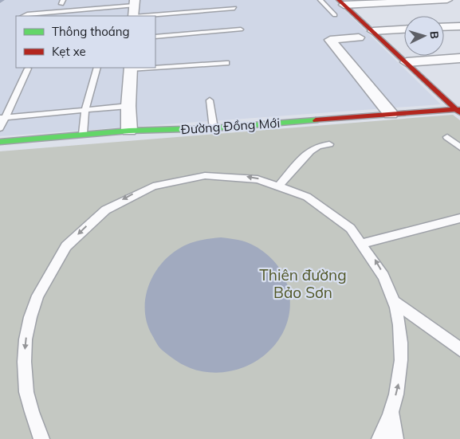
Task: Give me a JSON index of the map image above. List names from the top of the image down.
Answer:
{
  "streets": {
    "street": ["Đường Đồng Mới"]
  },
  "parks": ["Thiên đường Bảo Sơn"],
  "legend": ["Thông thoáng", "Kẹt xe"],
  "north": "right"
}
